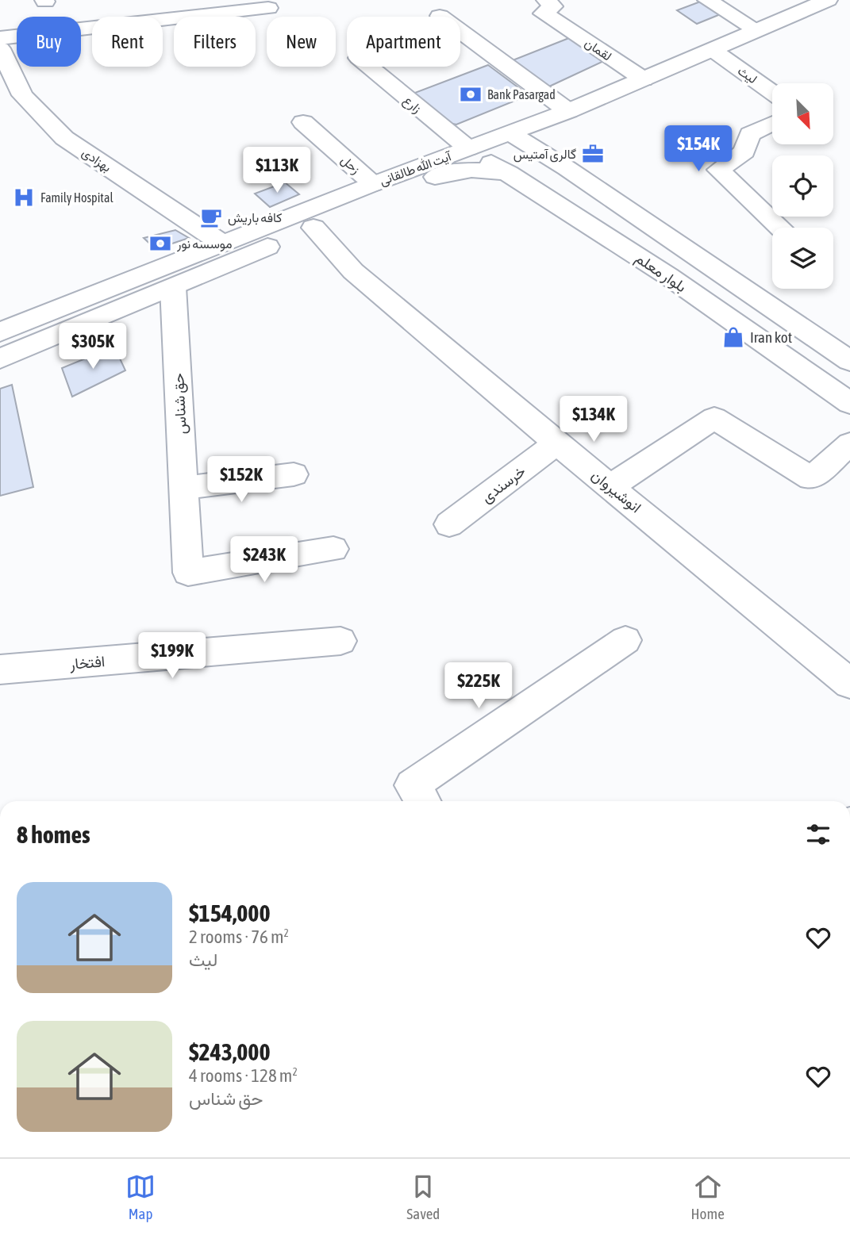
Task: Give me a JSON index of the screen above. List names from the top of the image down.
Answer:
{
  "streets": {
    "street": [
      "لقمان",
      "لیث",
      "زارع",
      "بهزادی",
      "زحل",
      "آیت الله طالقانی",
      "بلوار معلم",
      "حق شناس",
      "خرسندی",
      "انوشیروان",
      "افتخار"
    ]
  },
  "crossings": [
    ["لقمان", "آیت الله طالقانی"],
    ["لیث", "آیت الله طالقانی"],
    ["زارع", "آیت الله طالقانی"],
    ["زارع", "بلوار معلم"],
    ["بهزادی", "آیت الله طالقانی"],
    ["زحل", "آیت الله طالقانی"],
    ["آیت الله طالقانی", "بلوار معلم"],
    ["آیت الله طالقانی", "حق شناس"],
    ["آیت الله طالقانی", "انوشیروان"],
    ["خرسندی", "انوشیروان"]
  ],
  "places": {
    "bank": ["Bank Pasargad", "موسسه نور"],
    "office": ["گالری آمتیس"],
    "hospital": ["Family Hospital"],
    "cafe": ["کافه باریش"],
    "shop": ["Iran kot"]
  },
  "north": "bottom right",
  "page": {
    "chip": [
      "Buy",
      "Rent",
      "Filters",
      "New",
      "Apartment"
    ],
    "price": [
      "$154K",
      "$113K",
      "$305K",
      "$134K",
      "$152K",
      "$243K",
      "$199K",
      "$225K"
    ],
    "heading": "8 homes",
    "list": [
      {
        "name": "$154,000",
        "note": "2 rooms · 76 m² · لیث"
      },
      {
        "name": "$243,000",
        "note": "4 rooms · 128 m² · حق شناس"
      }
    ],
    "tabs": ["Map", "Saved", "Home"]
  }
}
